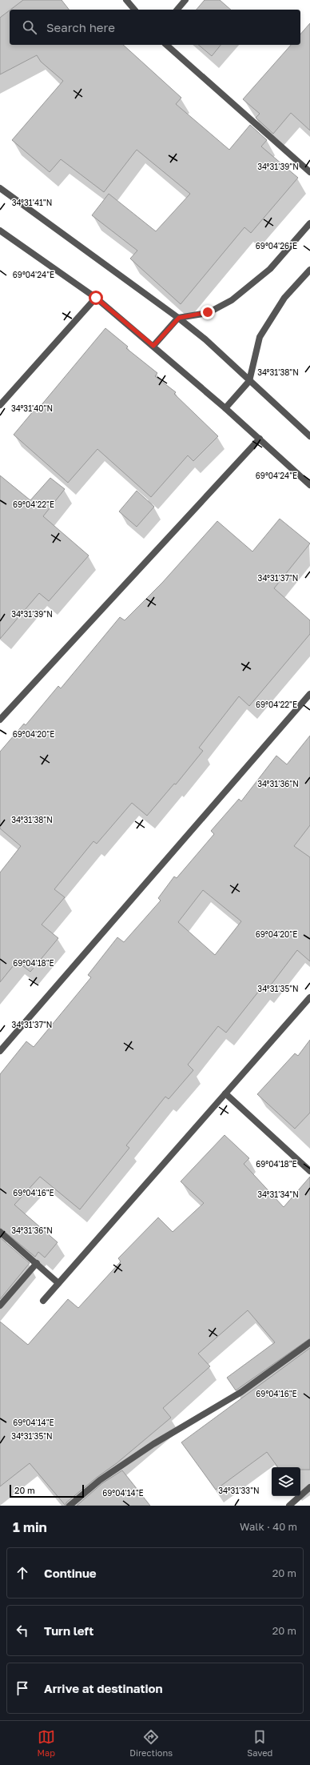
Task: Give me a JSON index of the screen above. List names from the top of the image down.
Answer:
{
  "scale_bar": "20 m",
  "page": {
    "search": "Search here",
    "scale": "20 m",
    "heading": ["1 min", "Walk · 40 m"],
    "list": [
      ["Continue", "20 m"],
      ["Turn left", "20 m"],
      "Arrive at destination"
    ],
    "nav": ["Map", "Directions", "Saved"]
  },
  "coordinates": [
    "34°31'39\"N",
    "34°31'41\"N",
    "69°04'26\"E",
    "69°04'24\"E",
    "34°31'38\"N",
    "34°31'40\"N",
    "69°04'22\"E",
    "34°31'37\"N",
    "69°04'20\"E",
    "34°31'36\"N",
    "69°04'18\"E",
    "34°31'35\"N",
    "69°04'16\"E",
    "34°31'34\"N",
    "69°04'14\"E",
    "34°31'33\"N"
  ]
}
